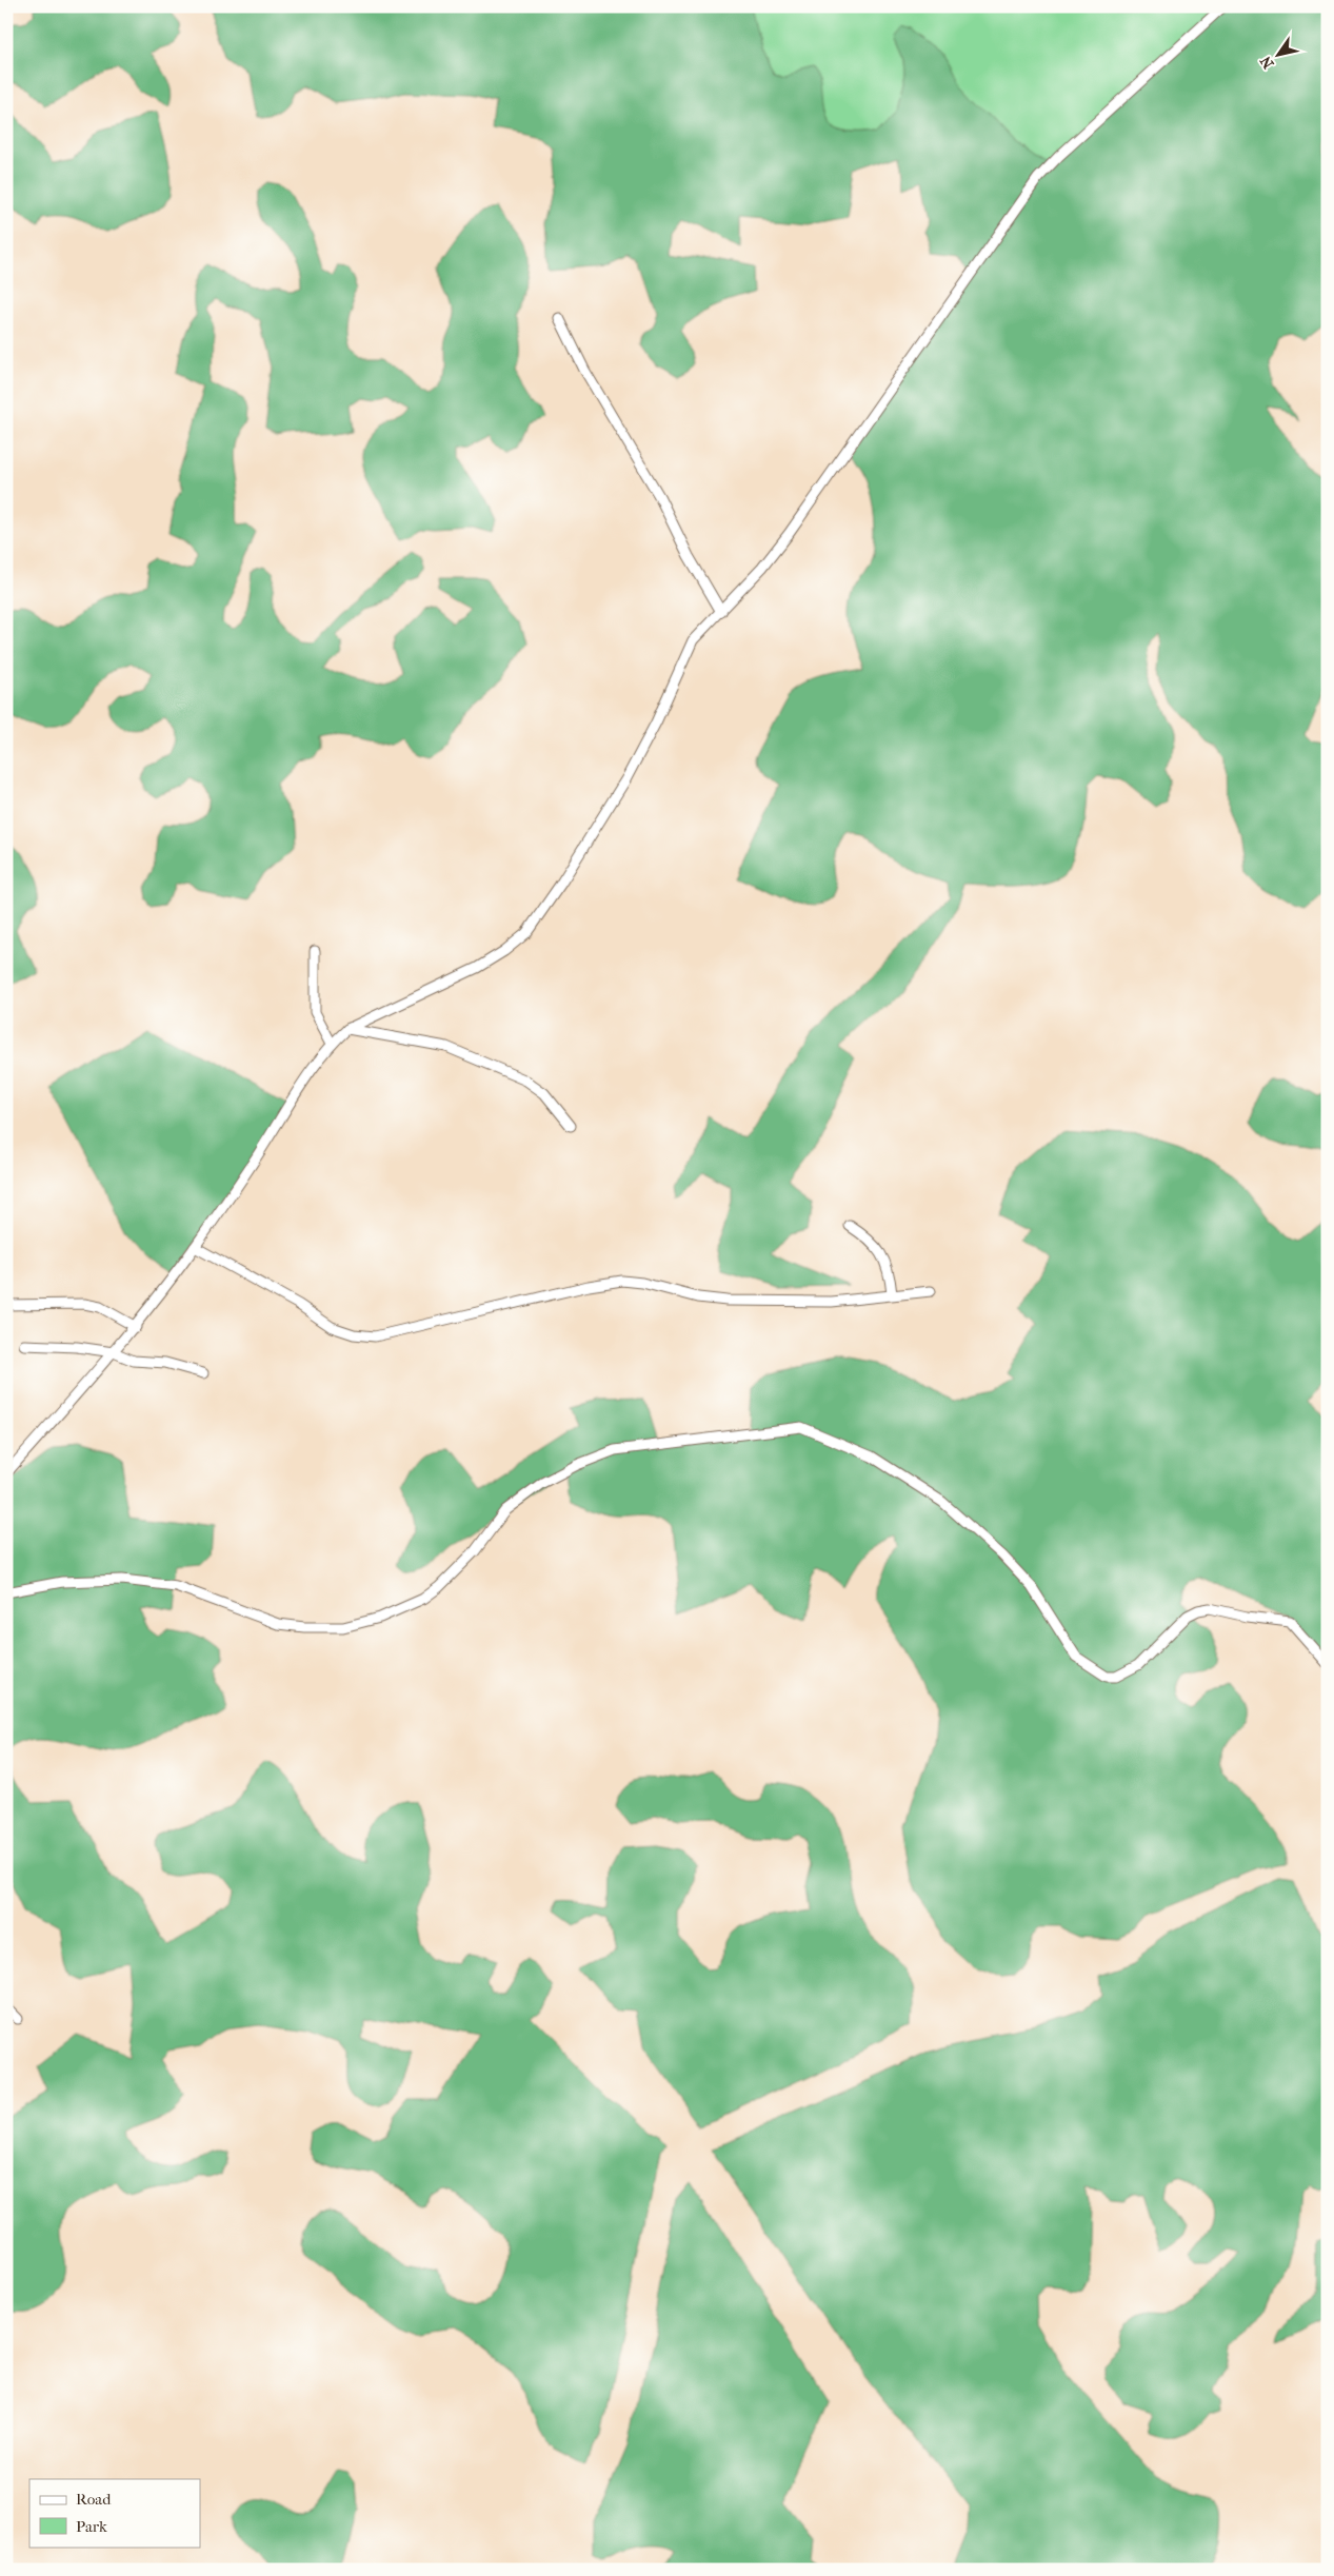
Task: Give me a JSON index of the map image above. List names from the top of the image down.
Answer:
{
  "legend": ["Road", "Park"],
  "north": "bottom left"
}
